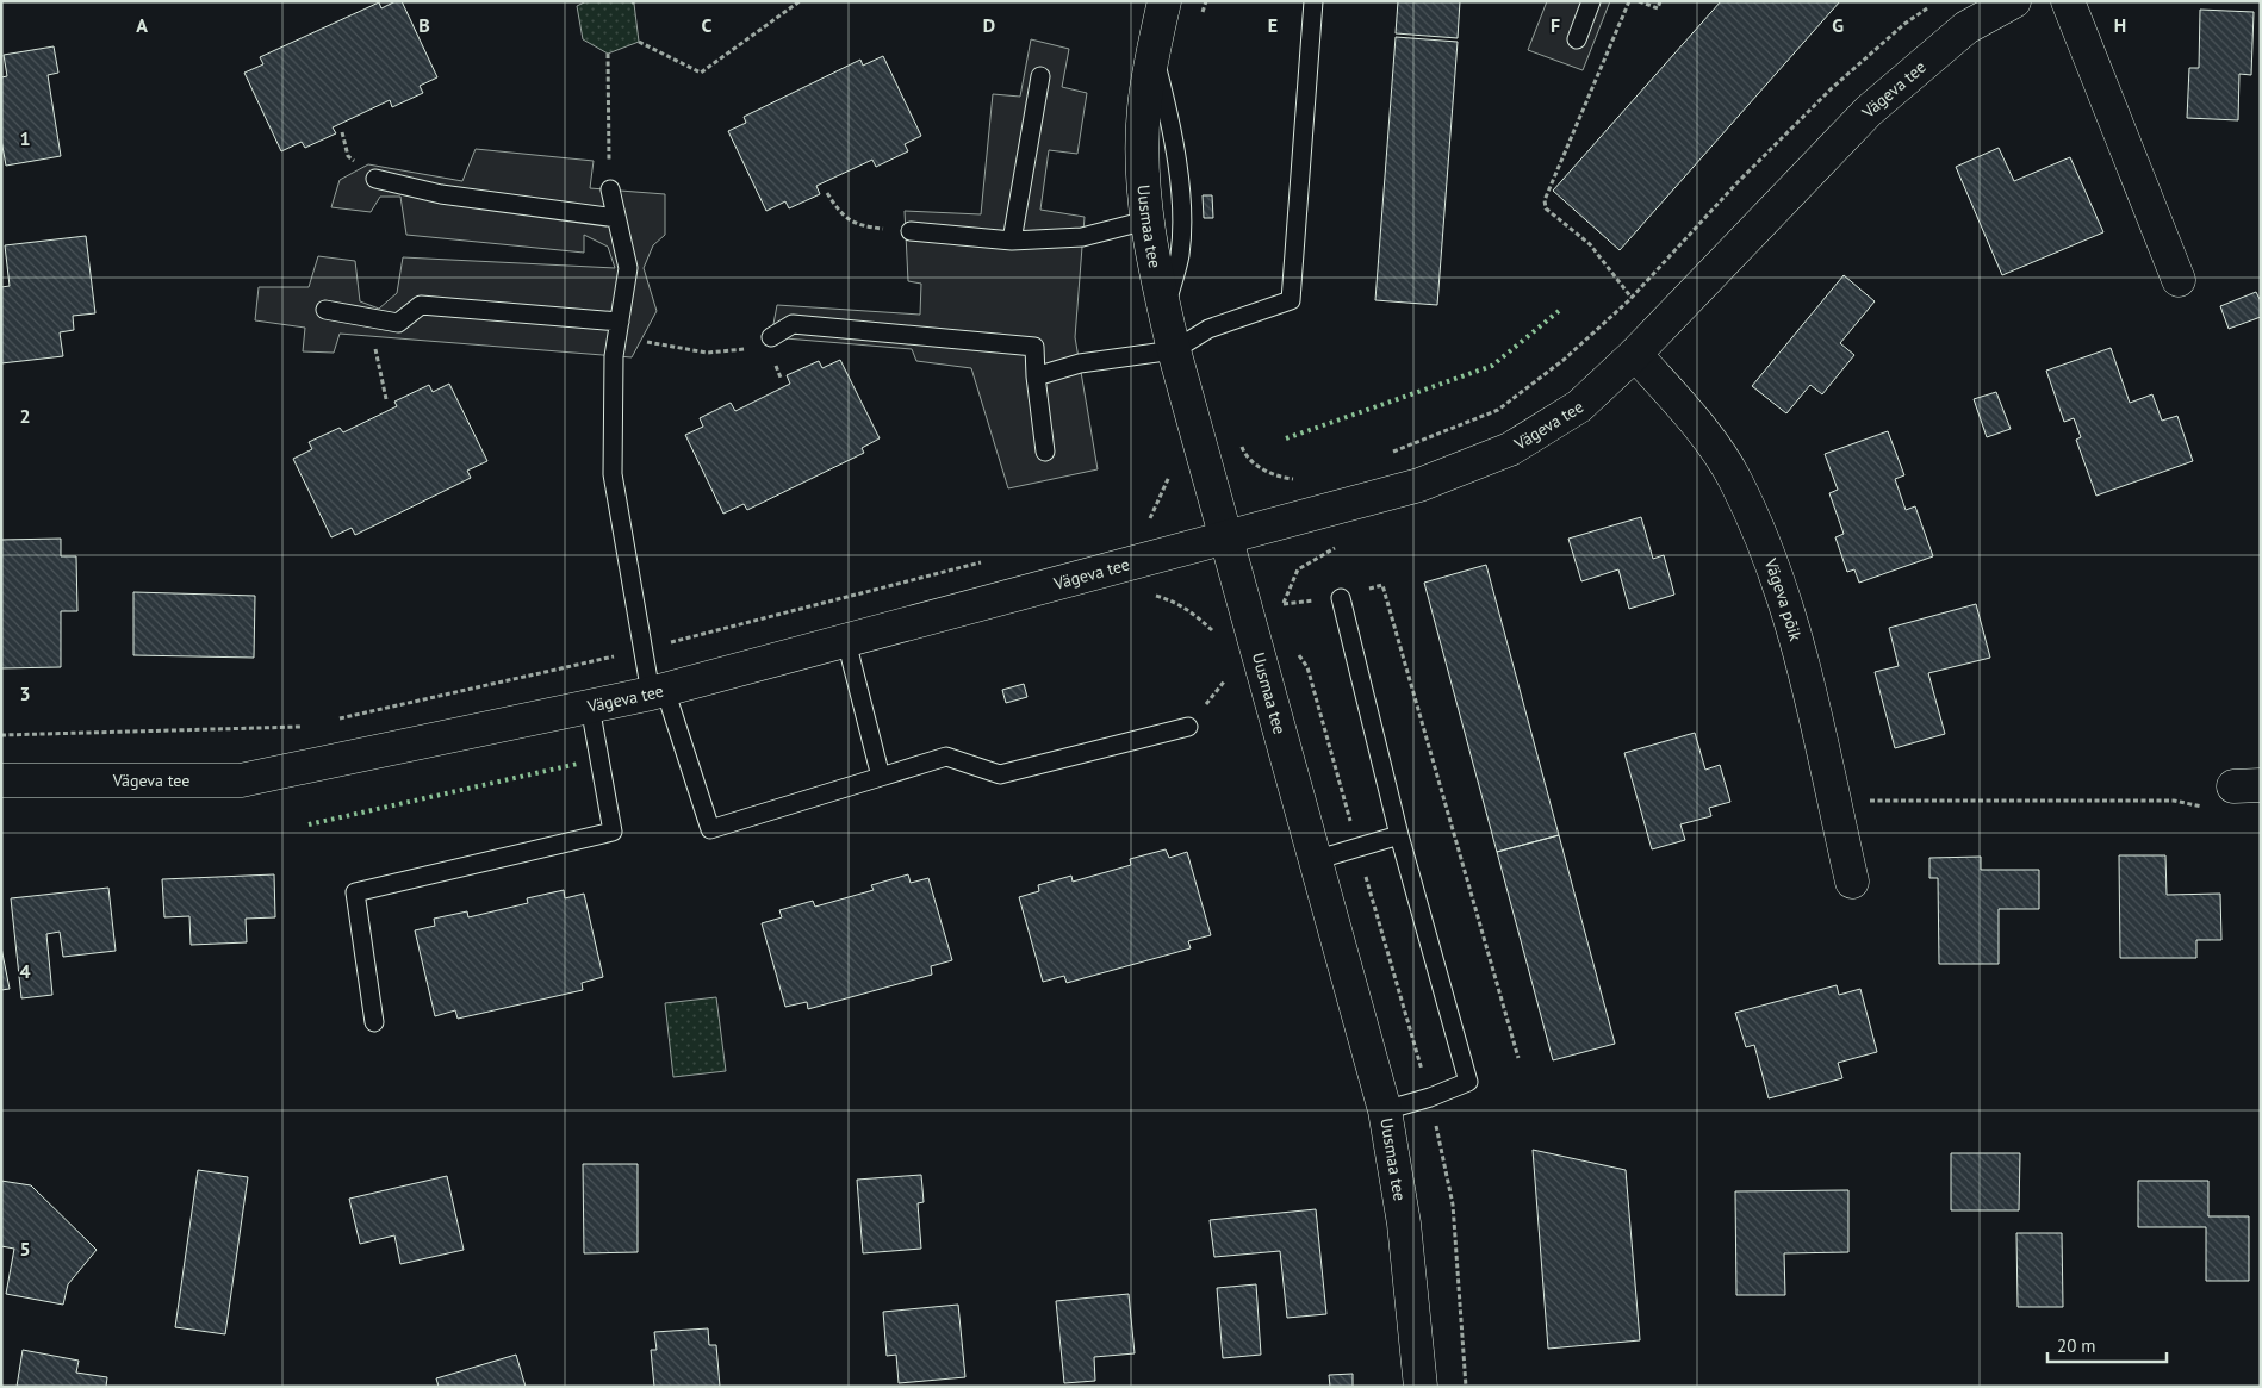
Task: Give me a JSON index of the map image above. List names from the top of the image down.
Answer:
{
  "streets": {
    "street": ["Vägeva tee", "Uusmaa tee", "Vägeva põik"]
  },
  "crossings": [
    ["Vägeva tee", "Uusmaa tee"],
    ["Vägeva tee", "Vägeva põik"]
  ],
  "scale_bar": "20 m",
  "grid": {
    "columns": [
      "A",
      "B",
      "C",
      "D",
      "E",
      "F",
      "G",
      "H"
    ],
    "rows": [
      "1",
      "2",
      "3",
      "4",
      "5"
    ]
  }
}
